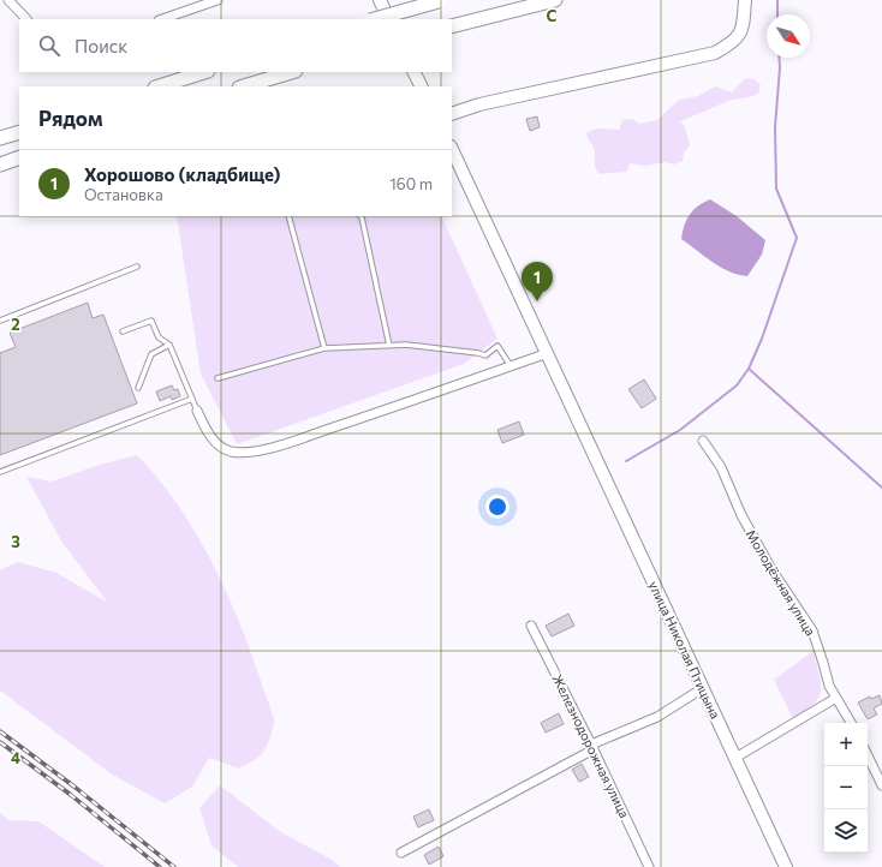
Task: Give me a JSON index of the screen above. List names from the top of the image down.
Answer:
{
  "streets": {
    "main road": ["улица Николая Птицына"],
    "street": ["Молодёжная улица", "Железнодорожная улица"]
  },
  "north": "bottom right",
  "page": {
    "search": "Поиск",
    "heading": "Рядом",
    "list": [
      {
        "mark": "1",
        "name": "Хорошово (кладбище)",
        "note": "Остановка",
        "value": "160 m"
      }
    ],
    "pins": "1",
    "map_buttons": ["+", "−"]
  },
  "grid": {
    "columns": ["C"],
    "rows": ["2", "3", "4"]
  }
}
